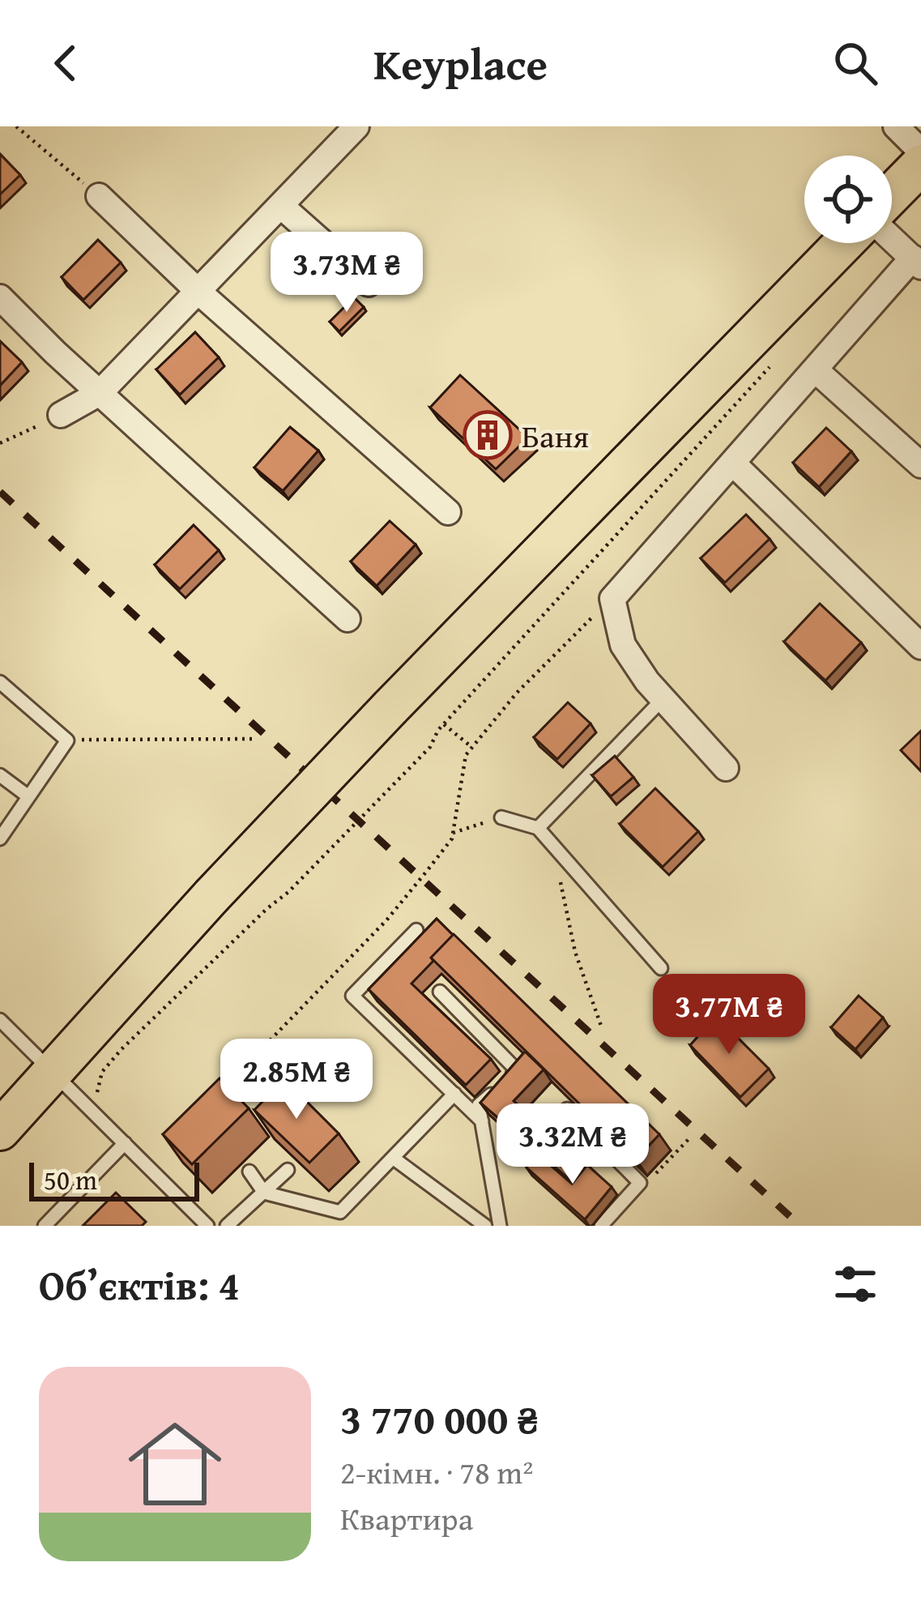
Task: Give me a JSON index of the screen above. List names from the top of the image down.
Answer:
{
  "places": {
    "building": ["Баня"]
  },
  "scale_bar": "50 m",
  "page": {
    "header": "Keyplace",
    "price": [
      "3.73M ₴",
      "3.77M ₴",
      "2.85M ₴",
      "3.32M ₴"
    ],
    "scale": "50 m",
    "heading": "Об’єктів: 4",
    "list": [
      {
        "name": "3 770 000 ₴",
        "note": "2-кімн. · 78 m² · Квартира"
      }
    ]
  }
}
